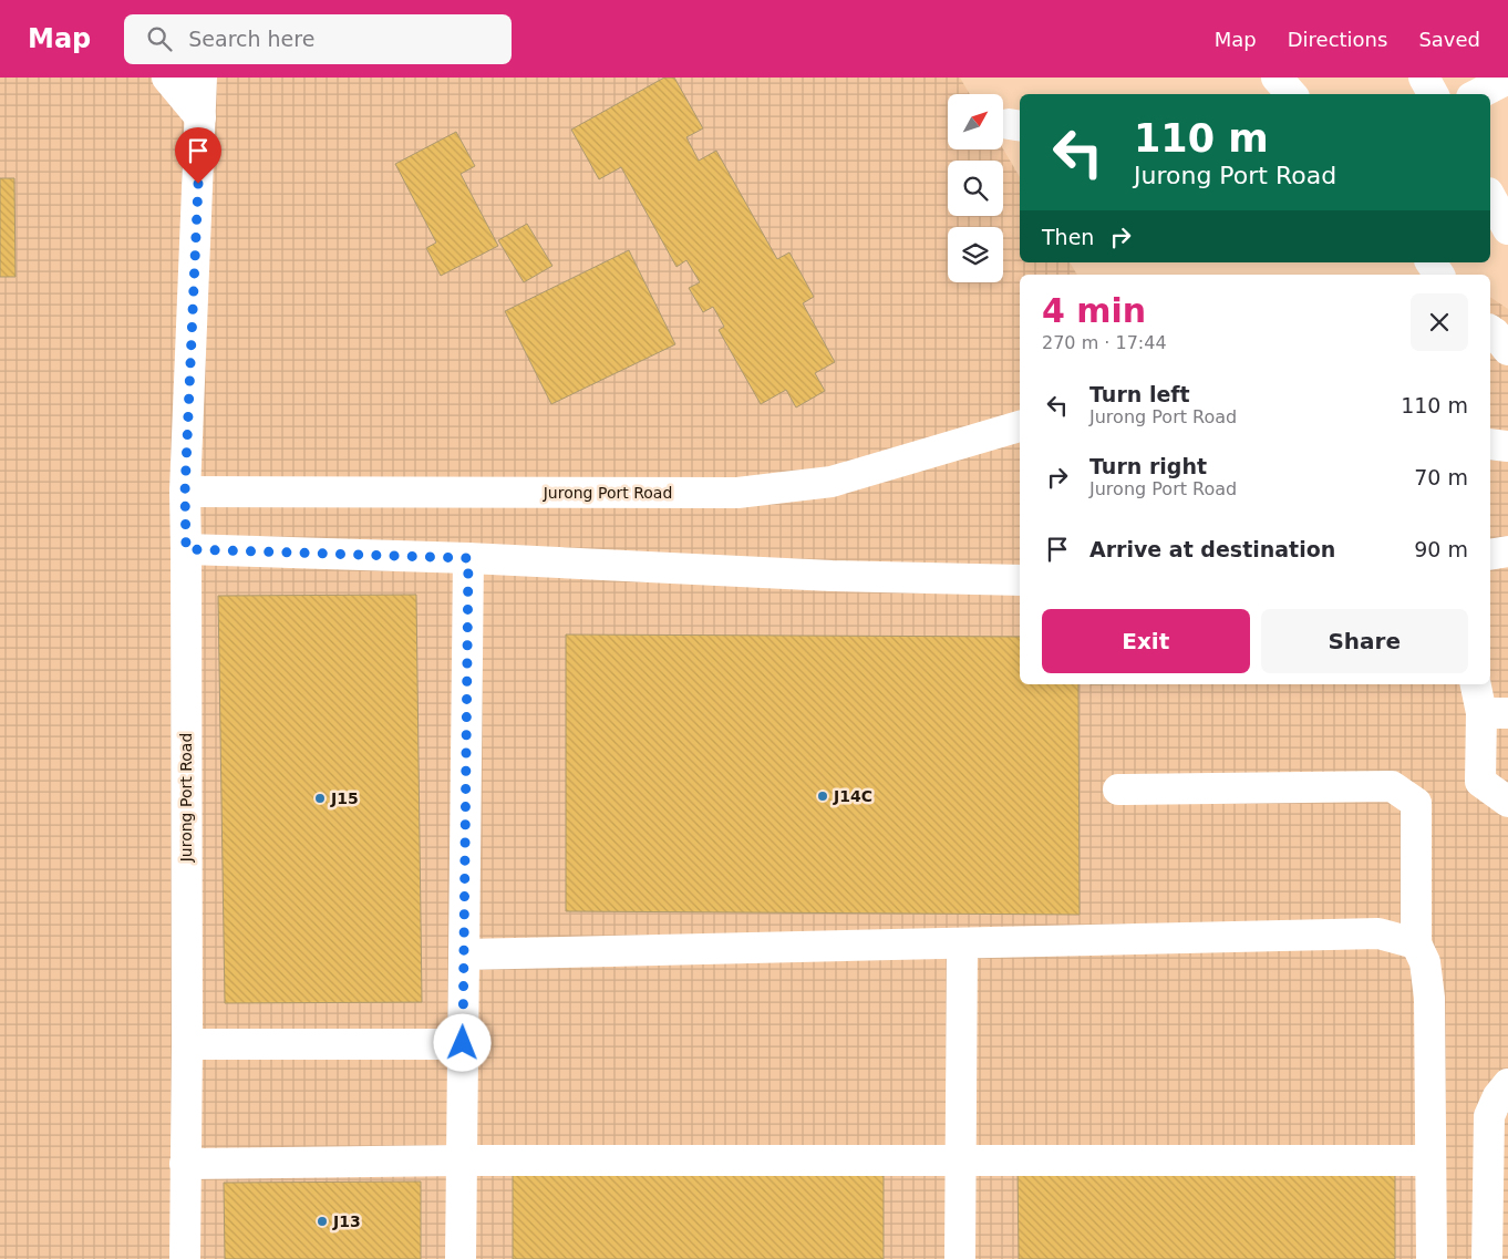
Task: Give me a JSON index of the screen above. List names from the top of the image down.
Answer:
{
  "streets": {
    "street": ["Jurong Port Road"]
  },
  "places": ["J14C", "J15", "J13"],
  "north": "top right",
  "page": {
    "header": "Map",
    "search": "Search here",
    "nav": ["Map", "Directions", "Saved"],
    "turn": ["110 m", "Jurong Port Road"],
    "then": "Then",
    "heading": ["4 min", "270 m · 17:44"],
    "list": [
      {
        "name": "Turn left",
        "note": "Jurong Port Road",
        "value": "110 m"
      },
      {
        "name": "Turn right",
        "note": "Jurong Port Road",
        "value": "70 m"
      },
      {
        "name": "Arrive at destination",
        "value": "90 m"
      }
    ],
    "buttons": ["Exit", "Share"]
  }
}
